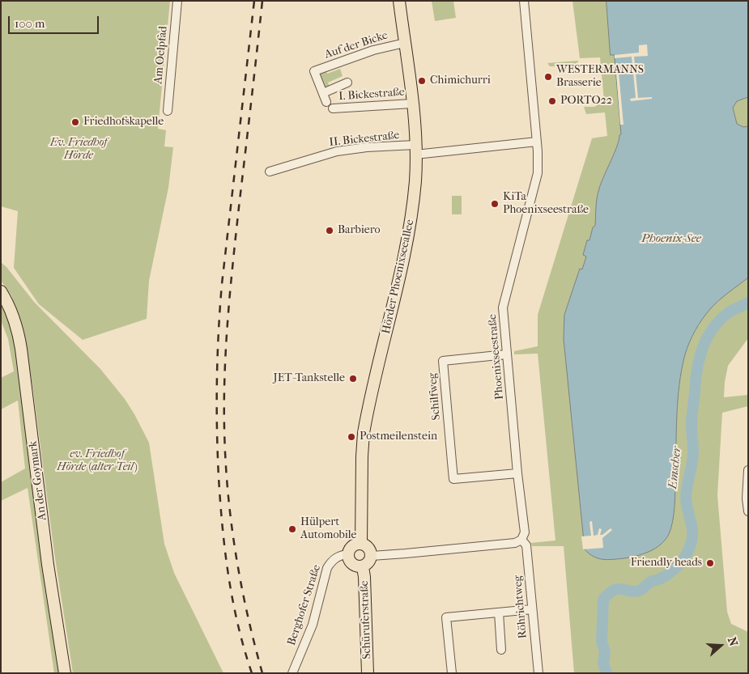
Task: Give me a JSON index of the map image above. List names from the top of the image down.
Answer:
{
  "streets": {
    "main road": ["Hörder Phoenixseeallee", "An der Goymark", "Schüruferstraße"],
    "street": [
      "Auf der Bicke",
      "Am Oelpfad",
      "I. Bickestraße",
      "II. Bickestraße",
      "Phoenixseestraße",
      "Schilfweg",
      "Berghofer Straße",
      "Röhrichtweg"
    ]
  },
  "crossings": [
    ["Auf der Bicke", "Hörder Phoenixseeallee"],
    ["I. Bickestraße", "Hörder Phoenixseeallee"],
    ["II. Bickestraße", "Hörder Phoenixseeallee"],
    ["II. Bickestraße", "Phoenixseestraße"],
    ["Hörder Phoenixseeallee", "Berghofer Straße"],
    ["Hörder Phoenixseeallee", "Schüruferstraße"],
    ["Phoenixseestraße", "Schilfweg"],
    ["Phoenixseestraße", "Röhrichtweg"],
    ["Berghofer Straße", "Schüruferstraße"]
  ],
  "water": ["Phoenix-See", "Emscher"],
  "parks": ["Ev. Friedhof Hörde", "ev. Friedhof Hörde (alter Teil)"],
  "places": [
    "WESTERMANNS Brasserie",
    "Chimichurri",
    "PORTO22",
    "Friedhofskapelle",
    "KiTa Phoenixseestraße",
    "Barbiero",
    "JET-Tankstelle",
    "Postmeilenstein",
    "Hülpert Automobile",
    "Friendly heads"
  ],
  "scale_bar": "100 m",
  "north": "right"
}
